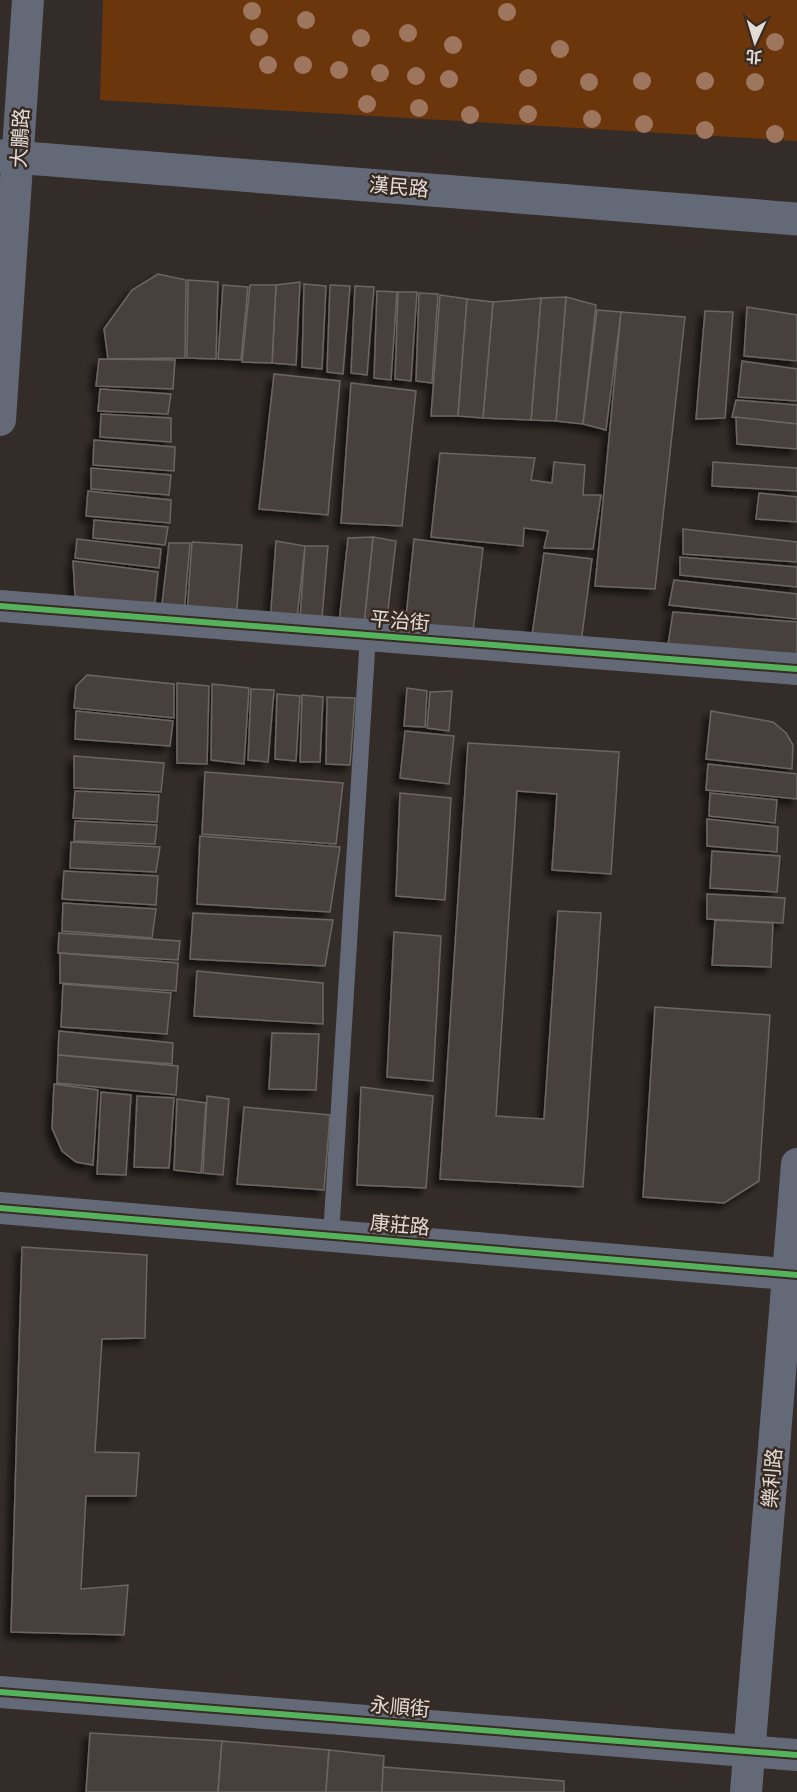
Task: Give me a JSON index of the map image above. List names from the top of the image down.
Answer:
{
  "streets": {
    "street": [
      "大鵬路",
      "漢民路",
      "平治街",
      "康莊路",
      "樂利路",
      "永順街"
    ]
  },
  "crossings": [
    ["大鵬路", "漢民路"],
    ["康莊路", "樂利路"],
    ["樂利路", "永順街"]
  ],
  "north": "bottom"
}
